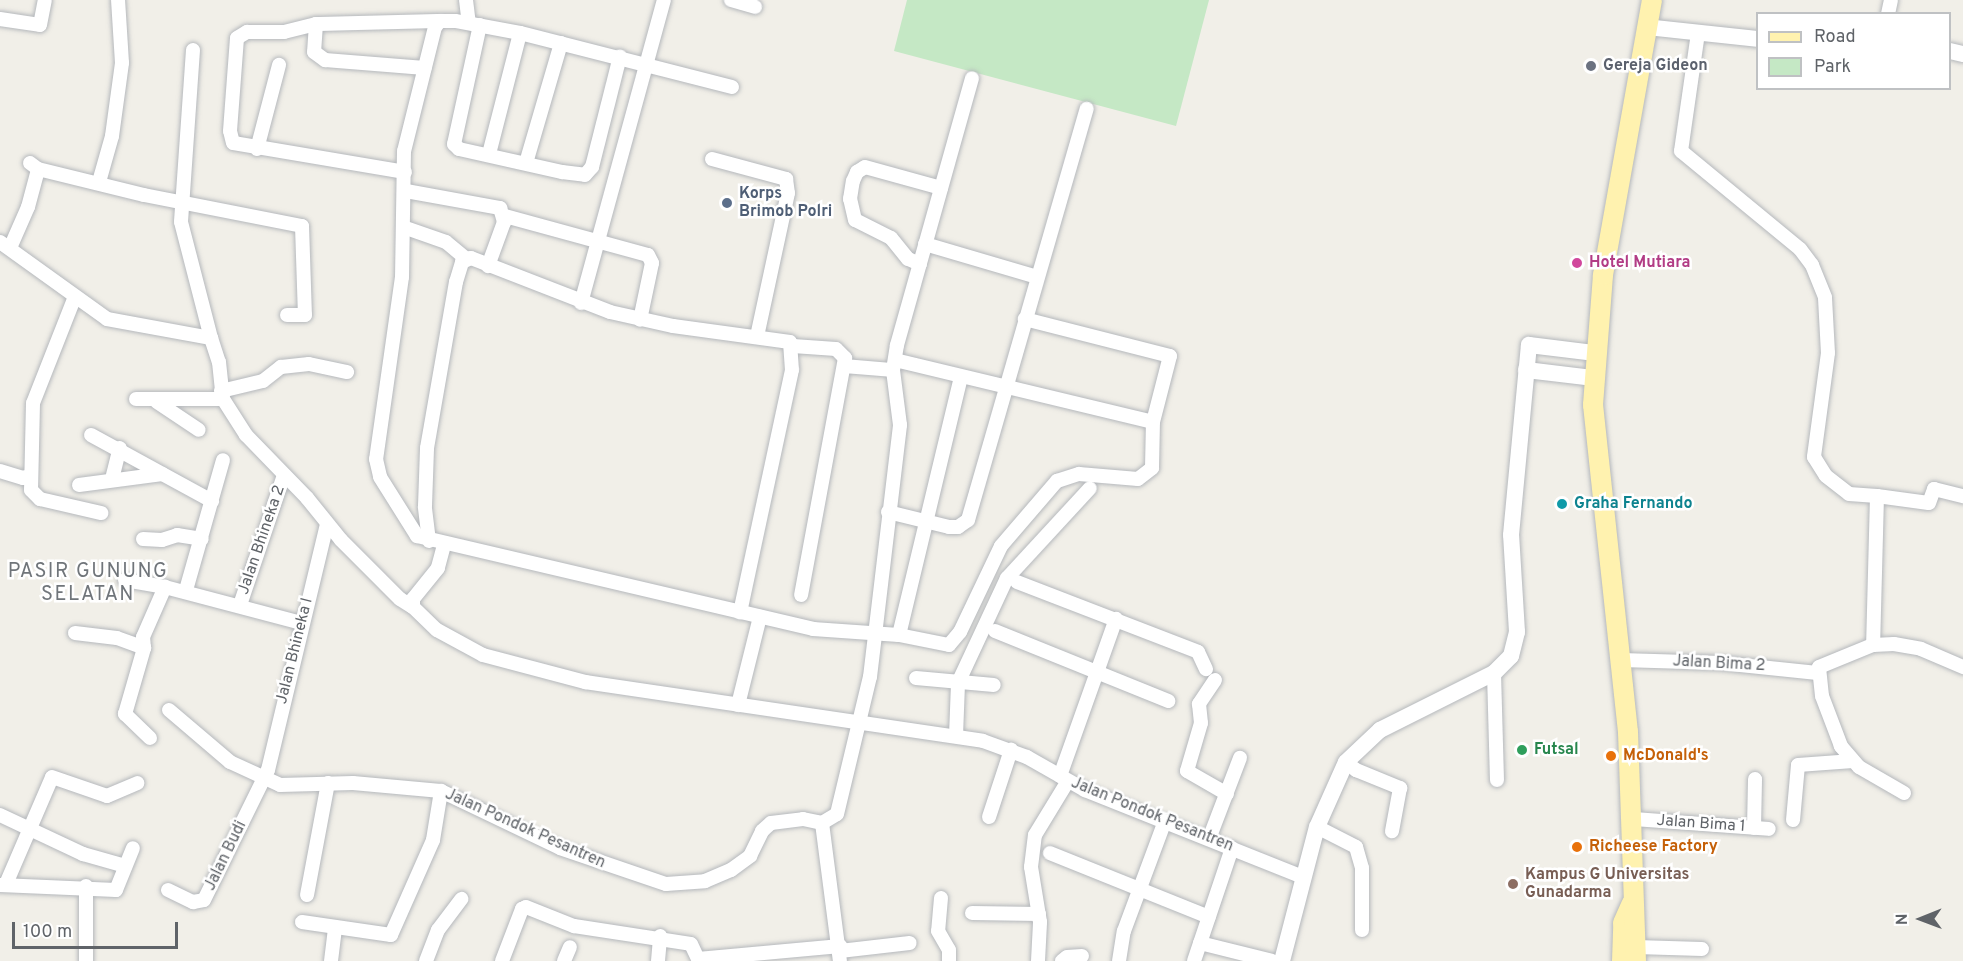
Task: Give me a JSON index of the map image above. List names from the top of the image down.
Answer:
{
  "streets": {
    "street": [
      "Jalan Bhineka 2",
      "Jalan Bhineka I",
      "Jalan Bima 2",
      "Jalan Pondok Pesantren",
      "Jalan Bima 1",
      "Jalan Budi"
    ]
  },
  "crossings": [
    ["Jalan Bhineka 2", "Jalan Pondok Pesantren"],
    ["Jalan Bhineka I", "Jalan Pondok Pesantren"],
    ["Jalan Bhineka I", "Jalan Budi"],
    ["Jalan Pondok Pesantren", "Jalan Budi"]
  ],
  "districts": ["PASIR GUNUNG SELATAN"],
  "places": [
    "Gereja Gideon",
    "Korps Brimob Polri",
    "Hotel Mutiara",
    "Graha Fernando",
    "Futsal",
    "McDonald's",
    "Richeese Factory",
    "Kampus G Universitas Gunadarma"
  ],
  "legend": ["Road", "Park"],
  "scale_bar": "100 m",
  "north": "left"
}
